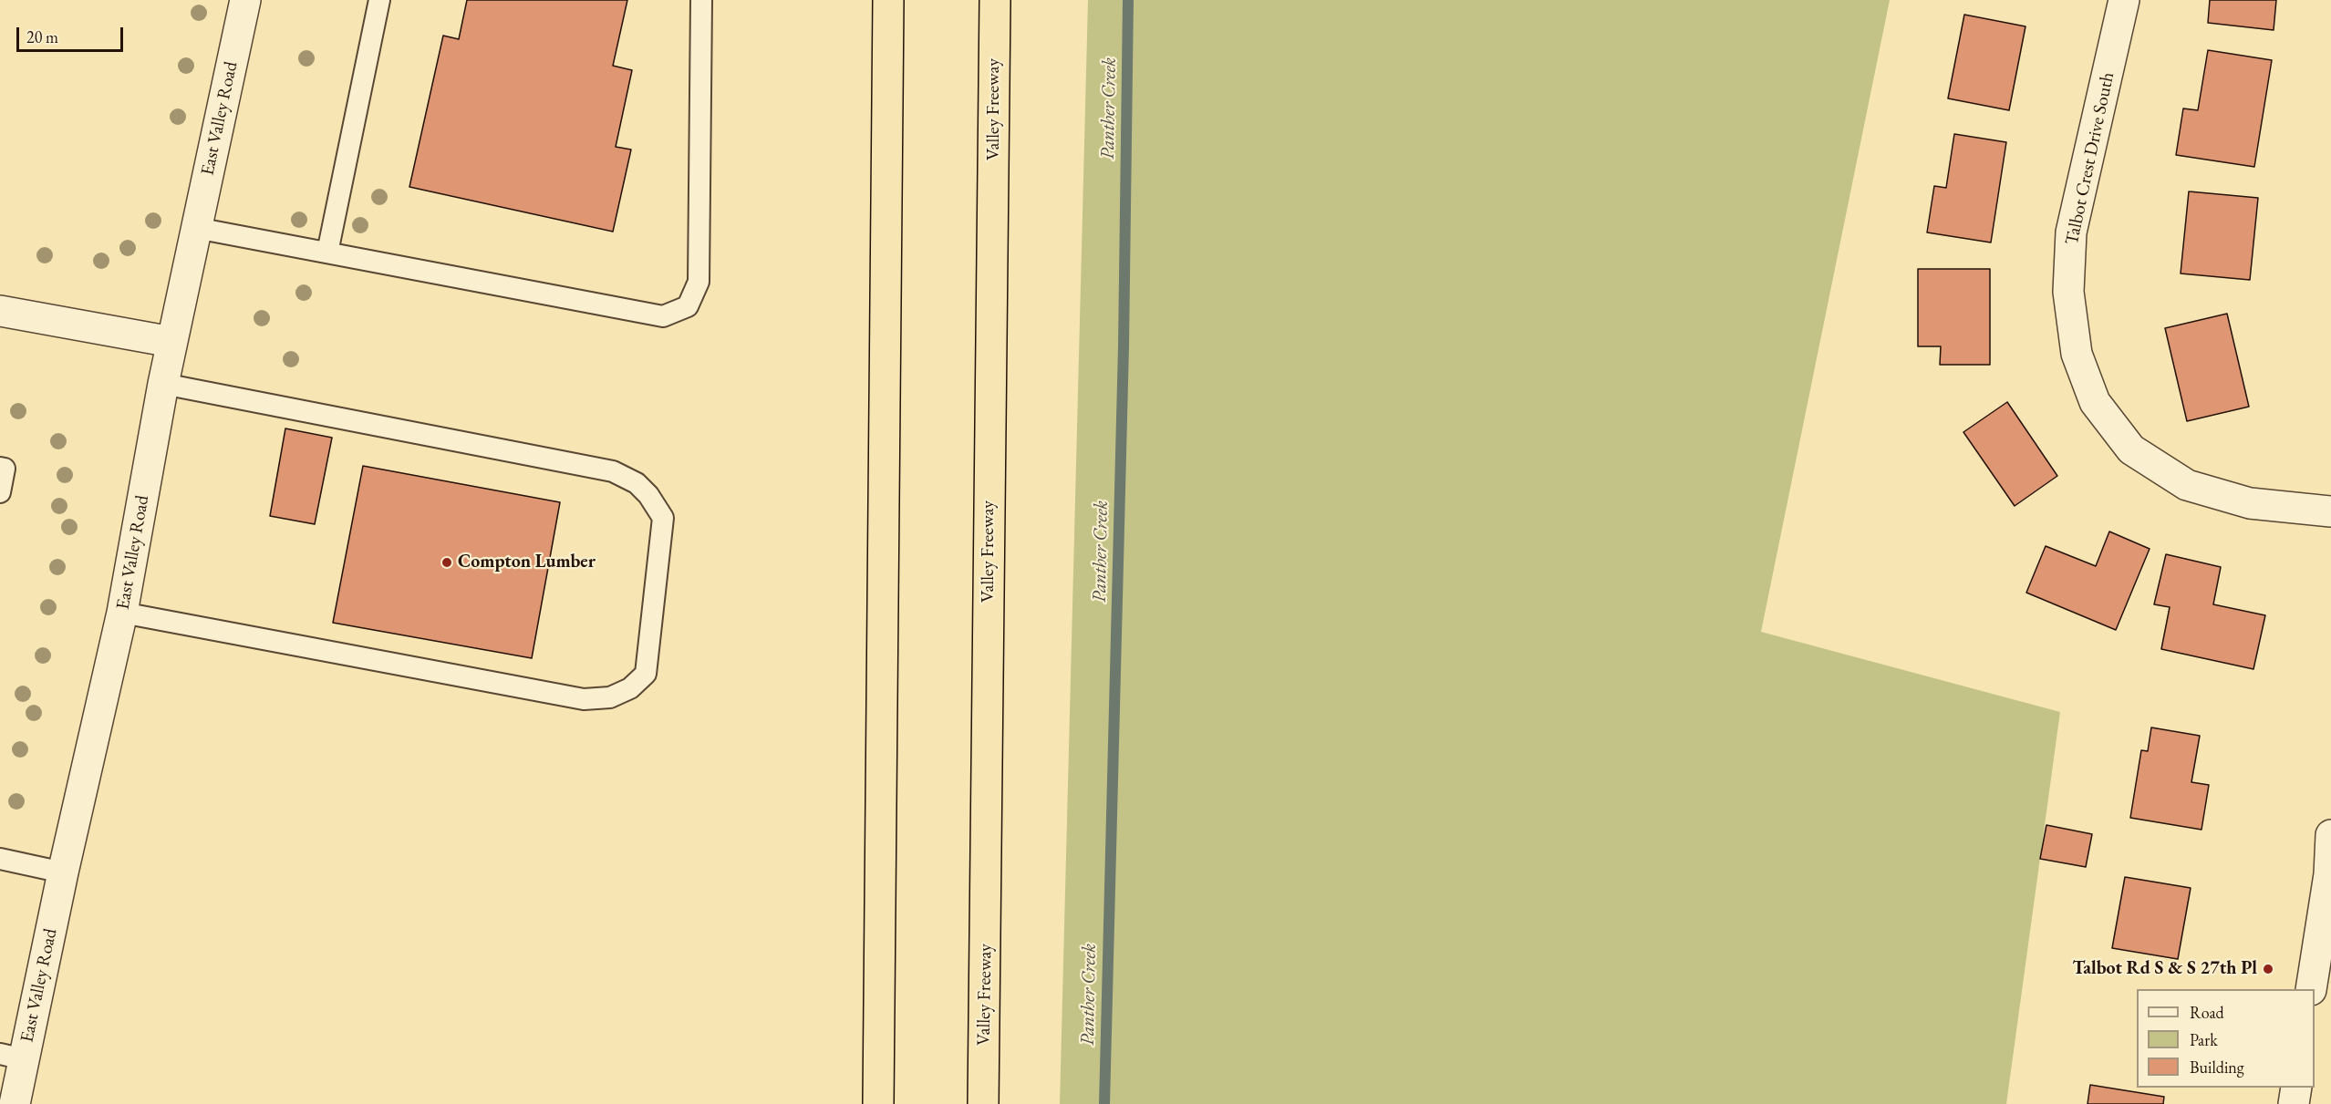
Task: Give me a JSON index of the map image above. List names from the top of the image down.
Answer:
{
  "streets": {
    "highway": ["Valley Freeway"],
    "street": ["East Valley Road", "Talbot Crest Drive South"]
  },
  "water": ["Panther Creek"],
  "places": ["Compton Lumber", "Talbot Rd S & S 27th Pl"],
  "legend": ["Road", "Park", "Building"],
  "scale_bar": "20 m"
}
